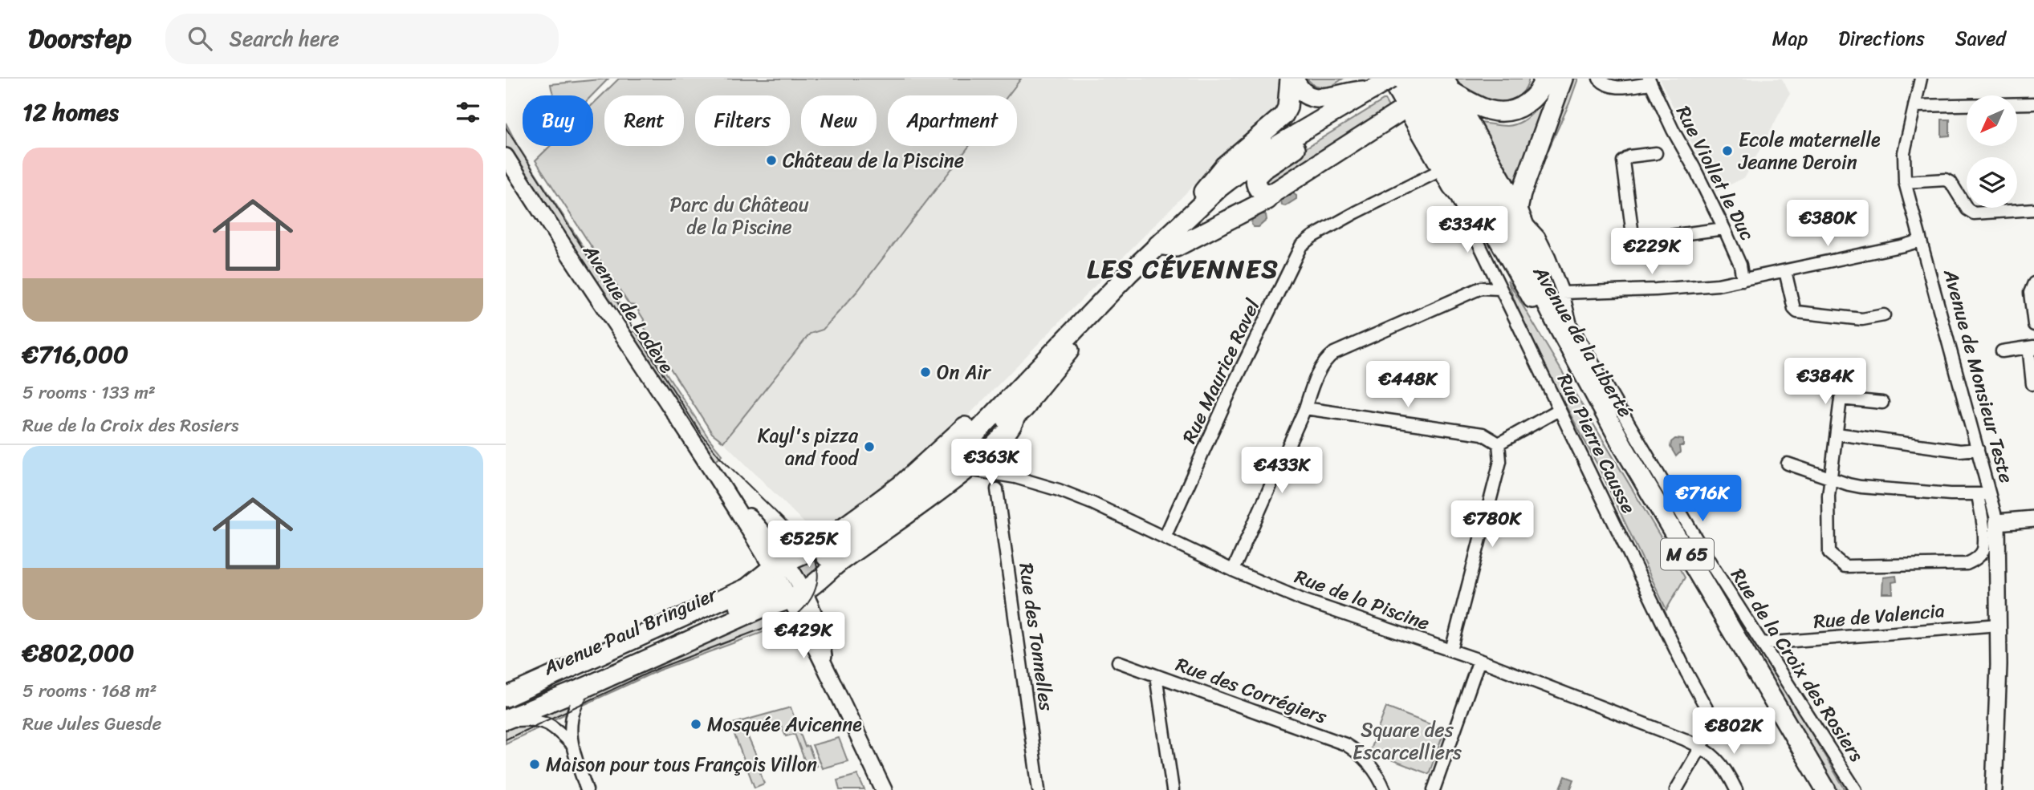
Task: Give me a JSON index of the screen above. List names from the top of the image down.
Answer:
{
  "streets": {
    "main road": ["Avenue de la Liberté", "M 65", "Avenue Paul Bringuier"],
    "street": [
      "Rue Viollet le Duc",
      "Avenue de Lodève",
      "Rue Maurice Ravel",
      "Avenue de Monsieur Teste",
      "Rue Pierre Causse",
      "Rue de la Piscine",
      "Rue de Valencia",
      "Rue des Tonnelles",
      "Rue de la Croix des Rosiers",
      "Rue des Corrégiers"
    ]
  },
  "crossings": [
    ["Avenue de Lodève", "Avenue Paul Bringuier"],
    ["Avenue de la Liberté", "Rue de la Croix des Rosiers"],
    ["Rue Maurice Ravel", "Rue de la Piscine"],
    ["Avenue de Monsieur Teste", "Rue de Valencia"],
    ["Rue Pierre Causse", "Rue de la Piscine"],
    ["Rue de la Piscine", "Avenue Paul Bringuier"],
    ["Rue de Valencia", "Rue de la Croix des Rosiers"]
  ],
  "districts": ["LES CÉVENNES"],
  "parks": ["Parc du Château de la Piscine", "Square des Escarcelliers"],
  "places": [
    "Ecole maternelle Jeanne Deroin",
    "Château de la Piscine",
    "On Air",
    "Kayl's pizza and food",
    "Mosquée Avicenne",
    "Maison pour tous François Villon"
  ],
  "north": "bottom left",
  "page": {
    "header": "Doorstep",
    "search": "Search here",
    "nav": ["Map", "Directions", "Saved"],
    "heading": "12 homes",
    "chip": [
      "Buy",
      "Rent",
      "Filters",
      "New",
      "Apartment"
    ],
    "list": [
      {
        "name": "€716,000",
        "note": "5 rooms · 133 m² · Rue de la Croix des Rosiers"
      },
      {
        "name": "€802,000",
        "note": "5 rooms · 168 m² · Rue Jules Guesde"
      }
    ],
    "price": [
      "€380K",
      "€334K",
      "€229K",
      "€384K",
      "€448K",
      "€363K",
      "€433K",
      "€716K",
      "€780K",
      "€525K",
      "€429K",
      "€802K"
    ]
  }
}
